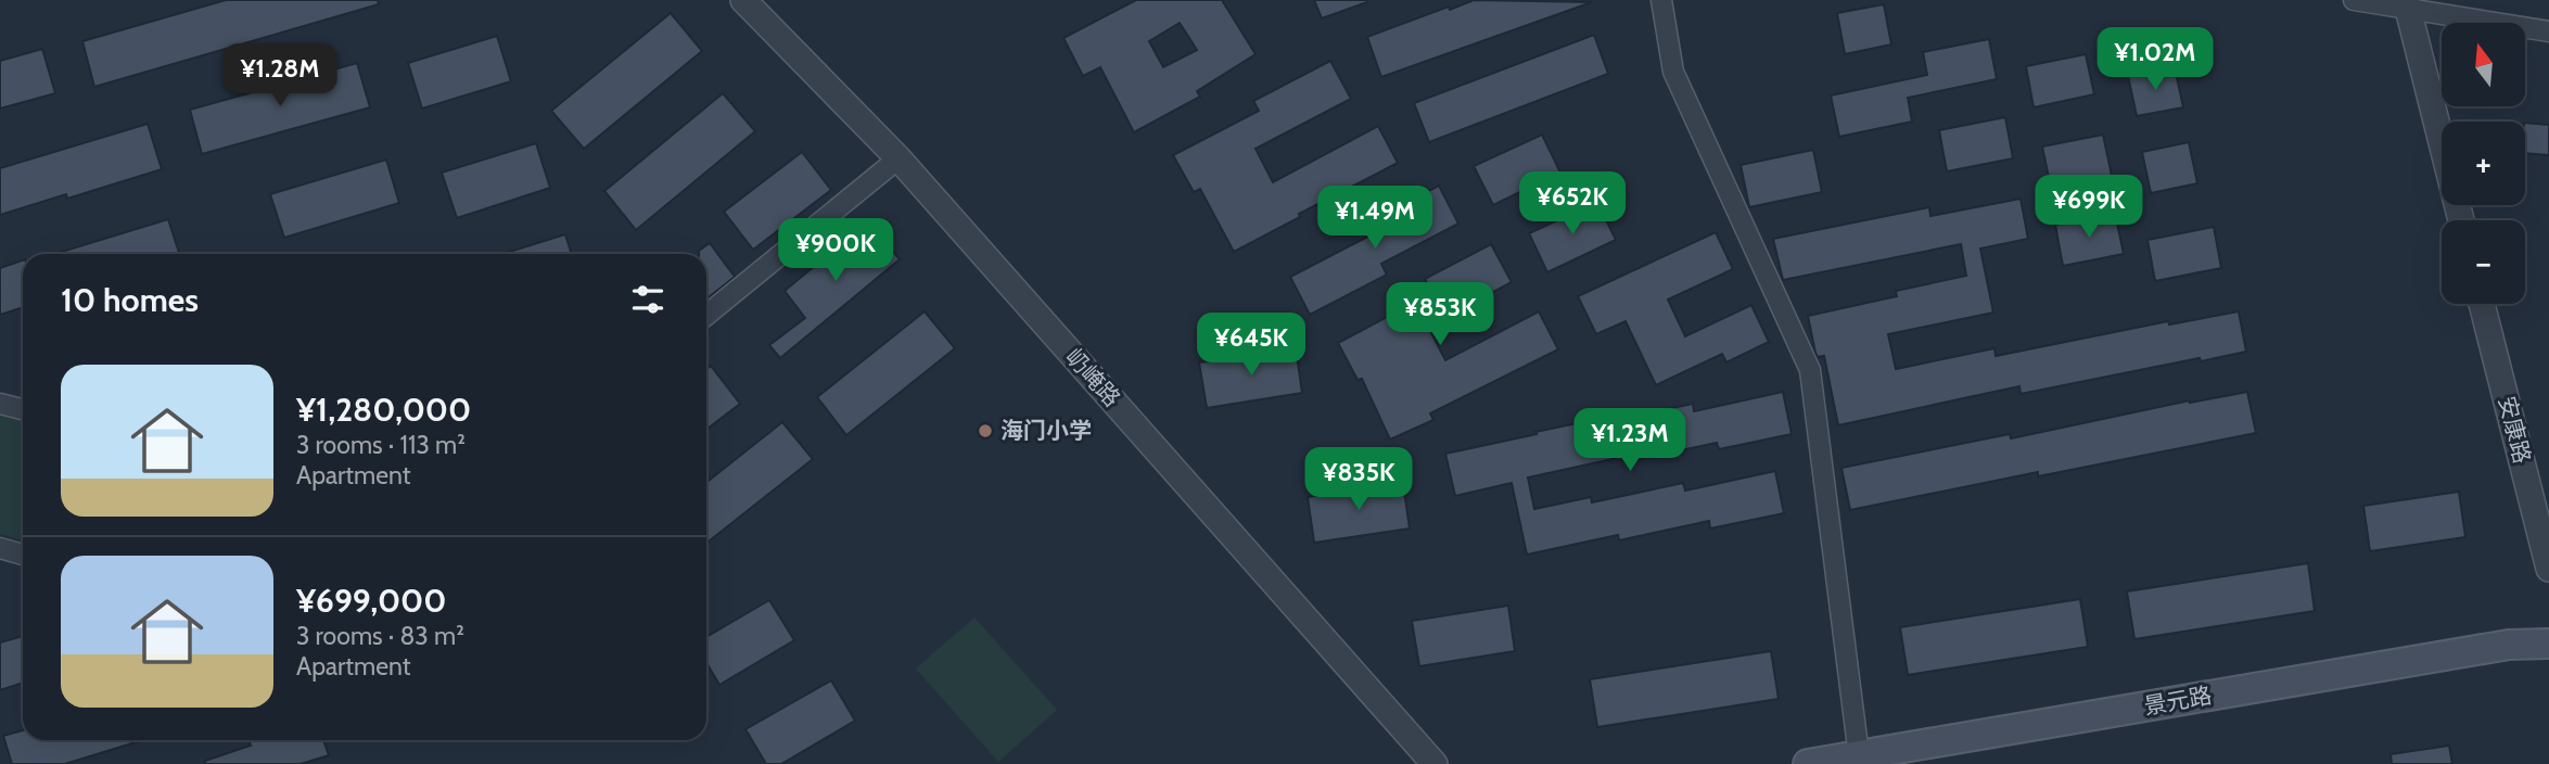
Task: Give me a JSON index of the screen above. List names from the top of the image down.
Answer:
{
  "streets": {
    "main road": ["景元路"],
    "street": ["屷崦路", "安康路"]
  },
  "places": ["海门小学"],
  "north": "top",
  "page": {
    "map_buttons": ["+", "−"],
    "price": [
      "¥1.02M",
      "¥1.28M",
      "¥652K",
      "¥699K",
      "¥1.49M",
      "¥900K",
      "¥853K",
      "¥645K",
      "¥1.23M",
      "¥835K"
    ],
    "heading": "10 homes",
    "list": [
      {
        "name": "¥1,280,000",
        "note": "3 rooms · 113 m² · Apartment"
      },
      {
        "name": "¥699,000",
        "note": "3 rooms · 83 m² · Apartment"
      }
    ]
  }
}
